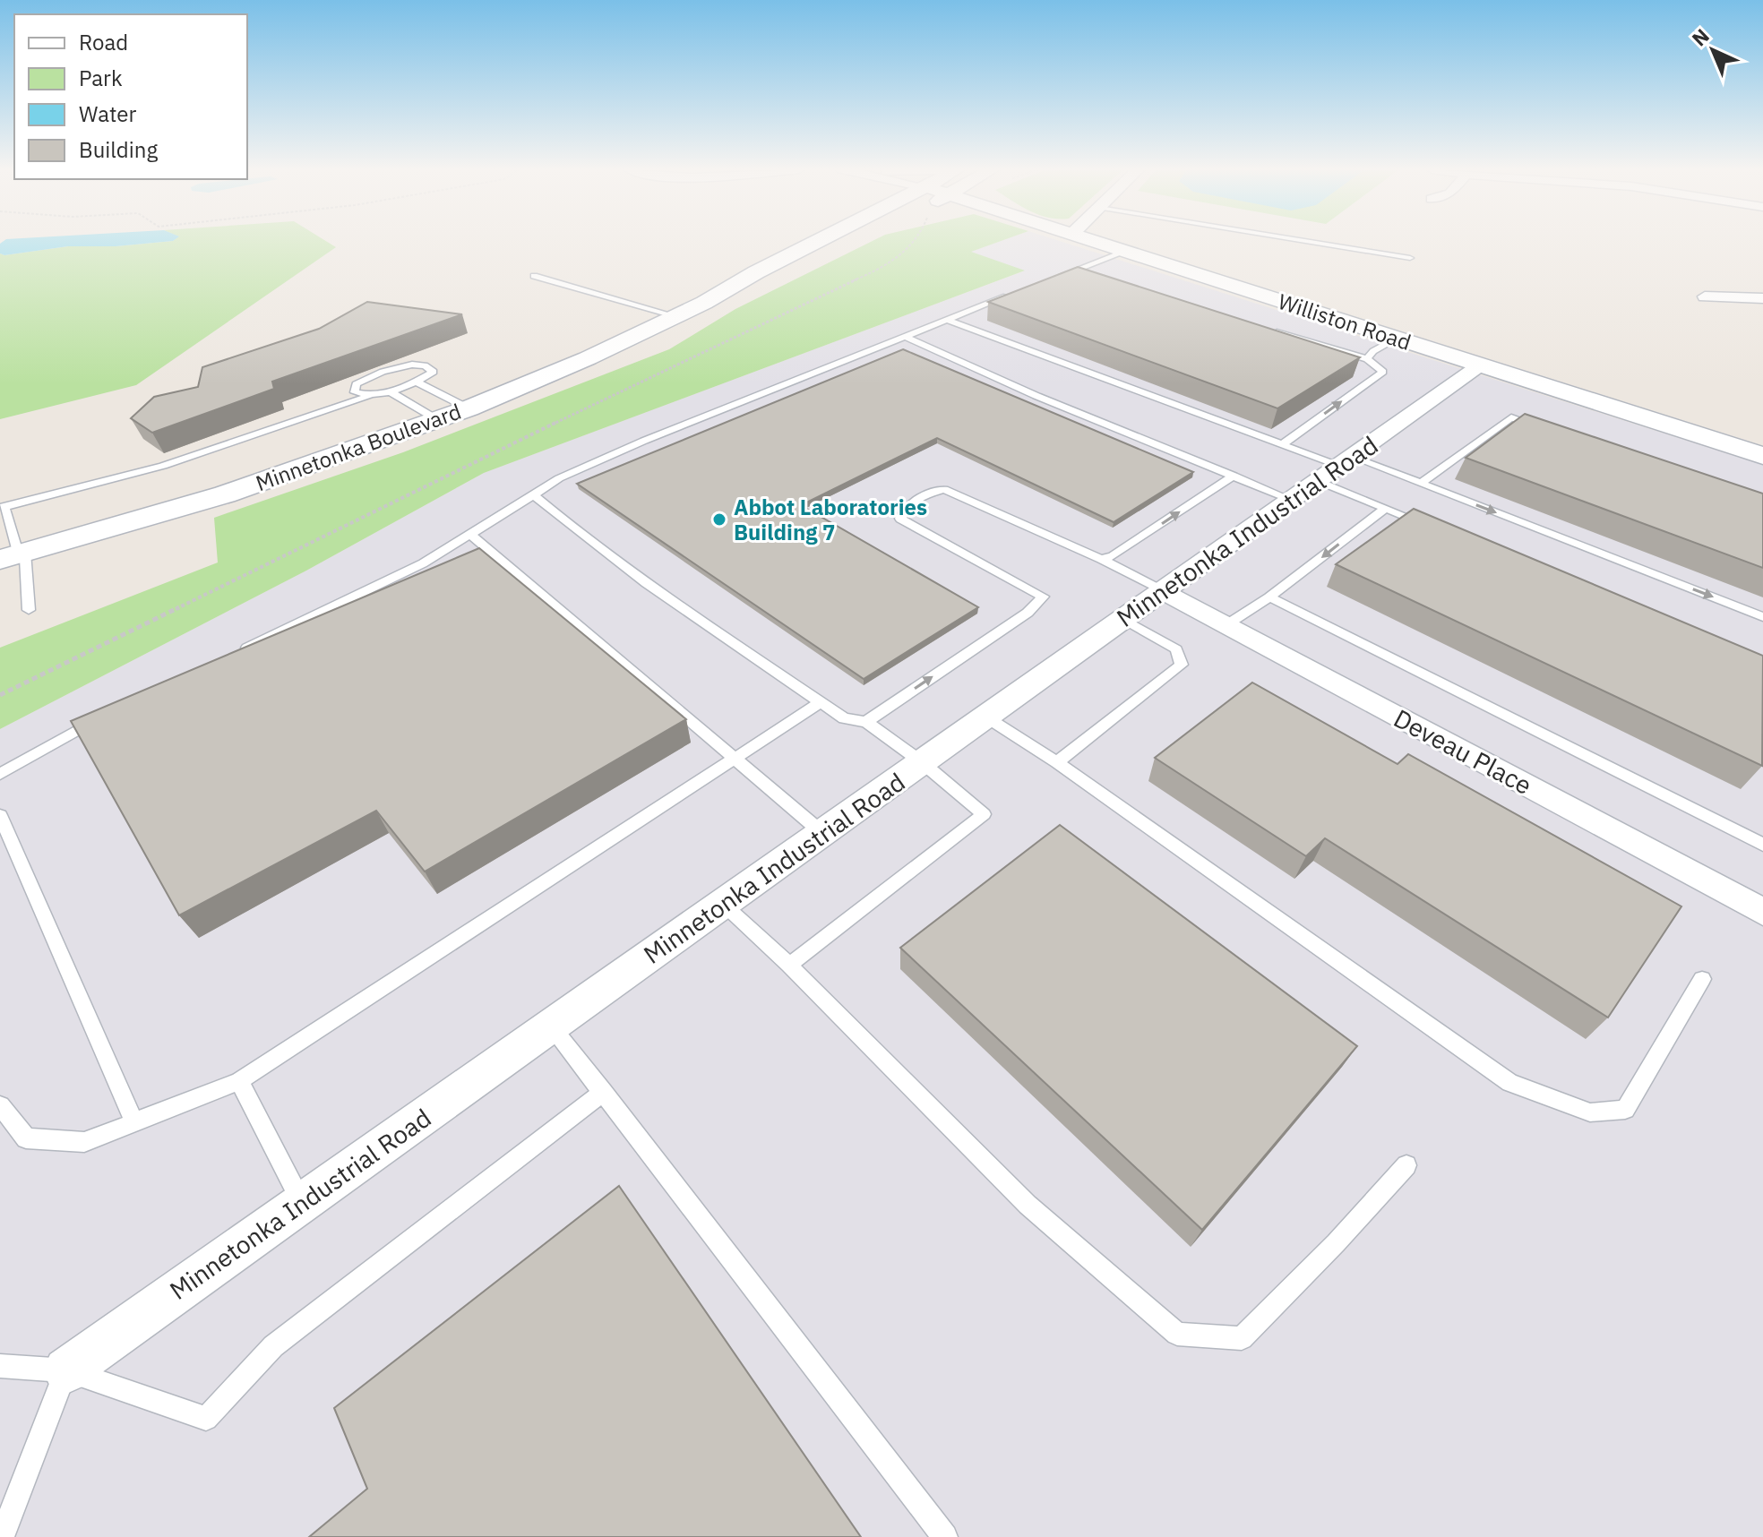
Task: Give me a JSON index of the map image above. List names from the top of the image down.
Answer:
{
  "streets": {
    "main road": ["Williston Road", "Minnetonka Boulevard"],
    "street": ["Minnetonka Industrial Road", "Deveau Place"]
  },
  "crossings": [
    ["Williston Road", "Minnetonka Industrial Road"],
    ["Minnetonka Industrial Road", "Deveau Place"]
  ],
  "places": ["Abbot Laboratories Building 7"],
  "legend": [
    "Road",
    "Park",
    "Water",
    "Building"
  ],
  "north": "top left"
}
